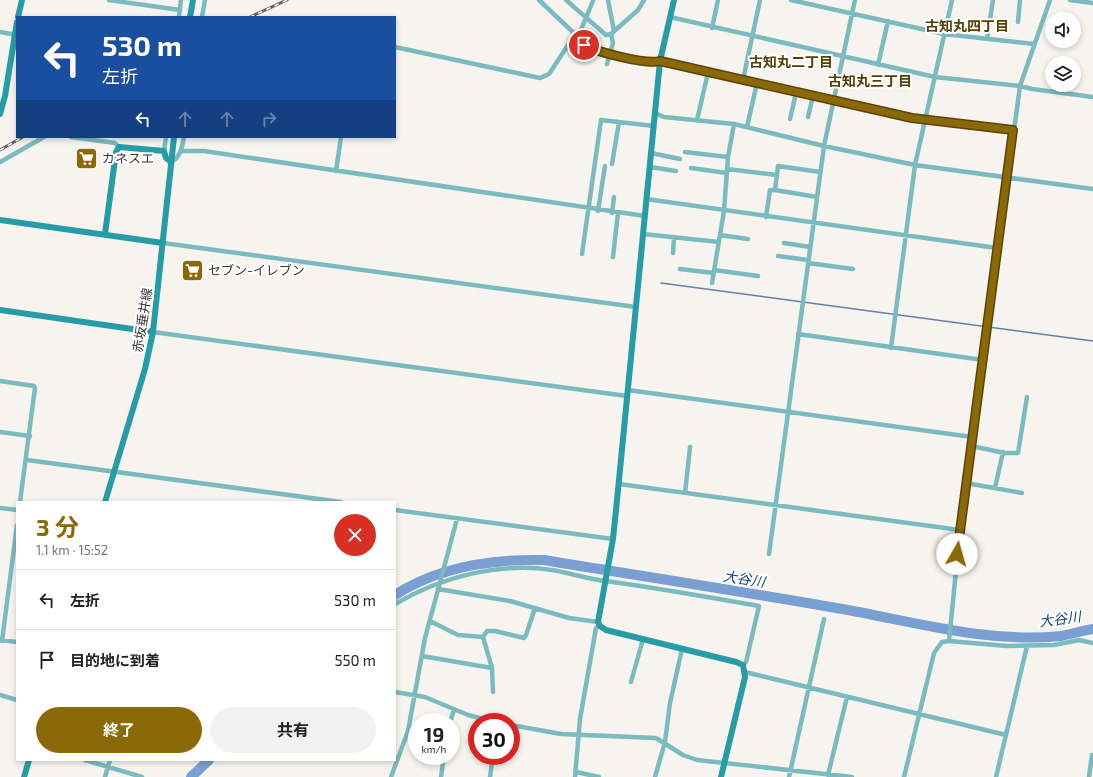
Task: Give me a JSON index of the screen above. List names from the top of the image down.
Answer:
{
  "streets": {
    "street": ["赤坂垂井線"]
  },
  "districts": ["古知丸四丁目", "古知丸二丁目", "古知丸三丁目"],
  "water": ["大谷川"],
  "places": {
    "supermarket": ["カネスエ", "セブン-イレブン"]
  },
  "page": {
    "turn": ["530 m", "左折"],
    "heading": ["3 分", "1.1 km · 15:52"],
    "list": [
      {
        "name": "左折",
        "value": "530 m"
      },
      {
        "name": "目的地に到着",
        "value": "550 m"
      }
    ],
    "buttons": ["終了", "共有"],
    "speed": "19 km/h",
    "limit": "30"
  }
}
